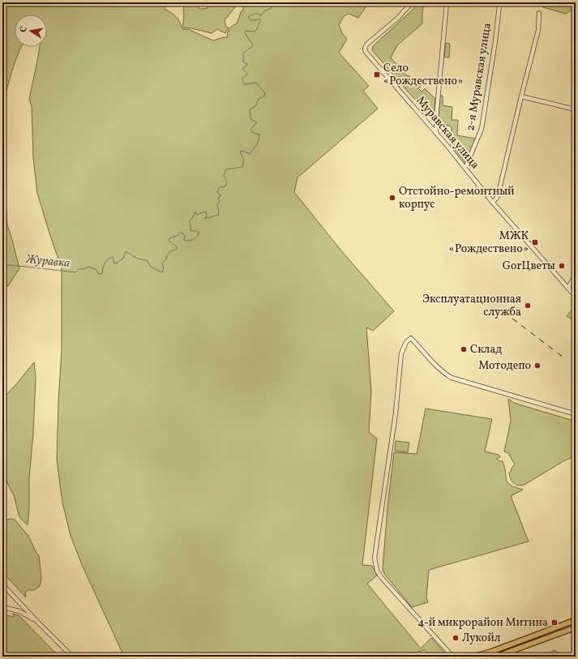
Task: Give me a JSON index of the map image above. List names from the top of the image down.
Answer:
{
  "streets": {
    "street": ["2-я Муравская улица", "Муравская улица"]
  },
  "crossings": [
    ["2-я Муравская улица", "Муравская улица"]
  ],
  "water": ["Журавка"],
  "places": {
    "transit": ["Село «Рождествено»", "МЖК «Рождествено»", "4-й микрорайон Митина"],
    "other": [
      "Отстойно-ремонтный корпус",
      "GorЦветы",
      "Эксплуатационная служба",
      "Склад",
      "Мотодепо",
      "Лукойл"
    ]
  },
  "north": "left"
}
